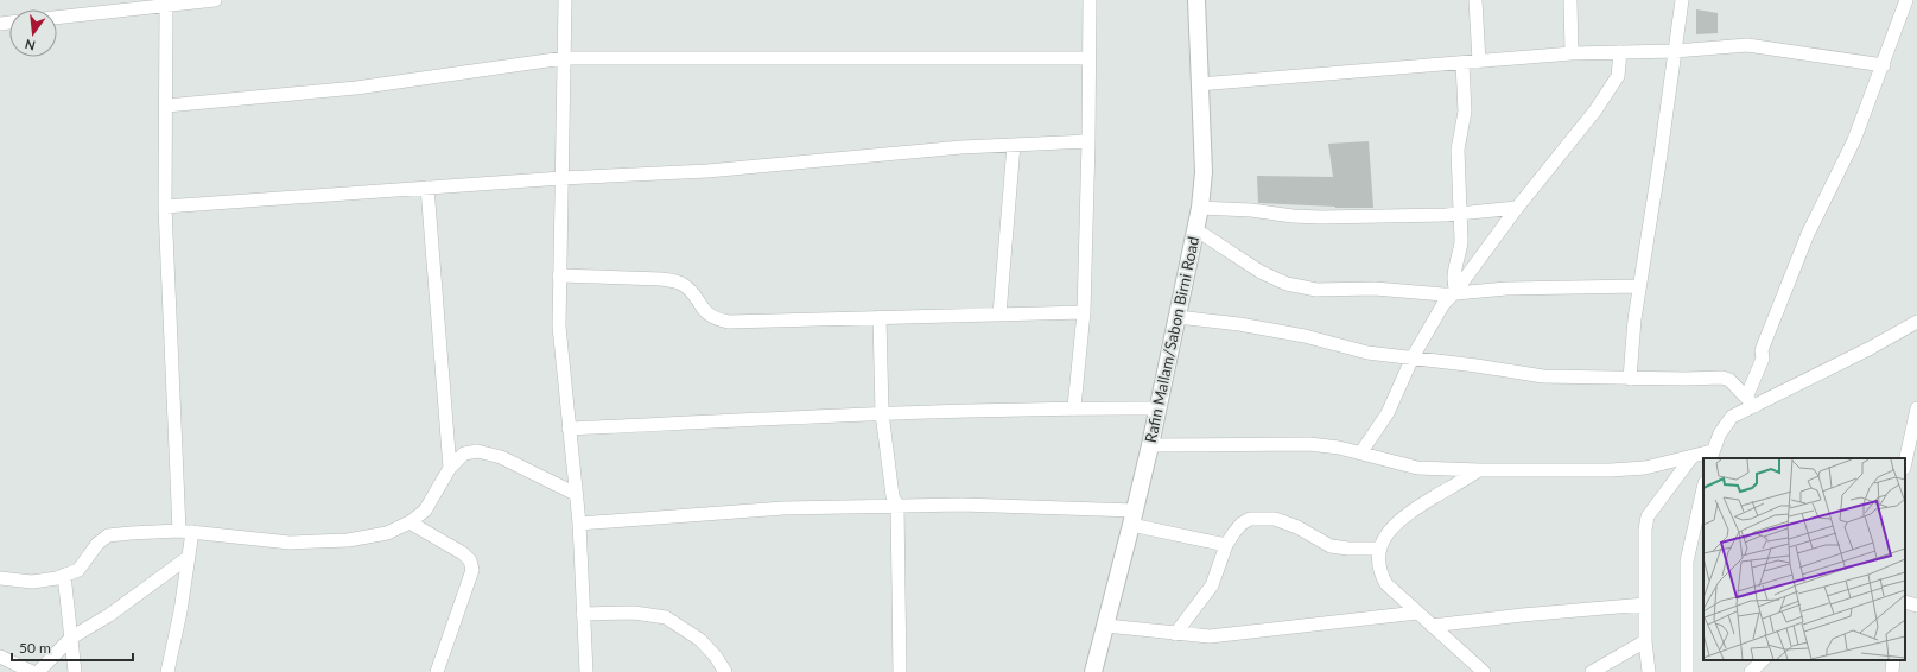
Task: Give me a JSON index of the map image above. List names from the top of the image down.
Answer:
{
  "streets": {
    "street": ["Rafin Mallam/Sabon Birni Road"]
  },
  "scale_bar": "50 m",
  "north": "bottom"
}
